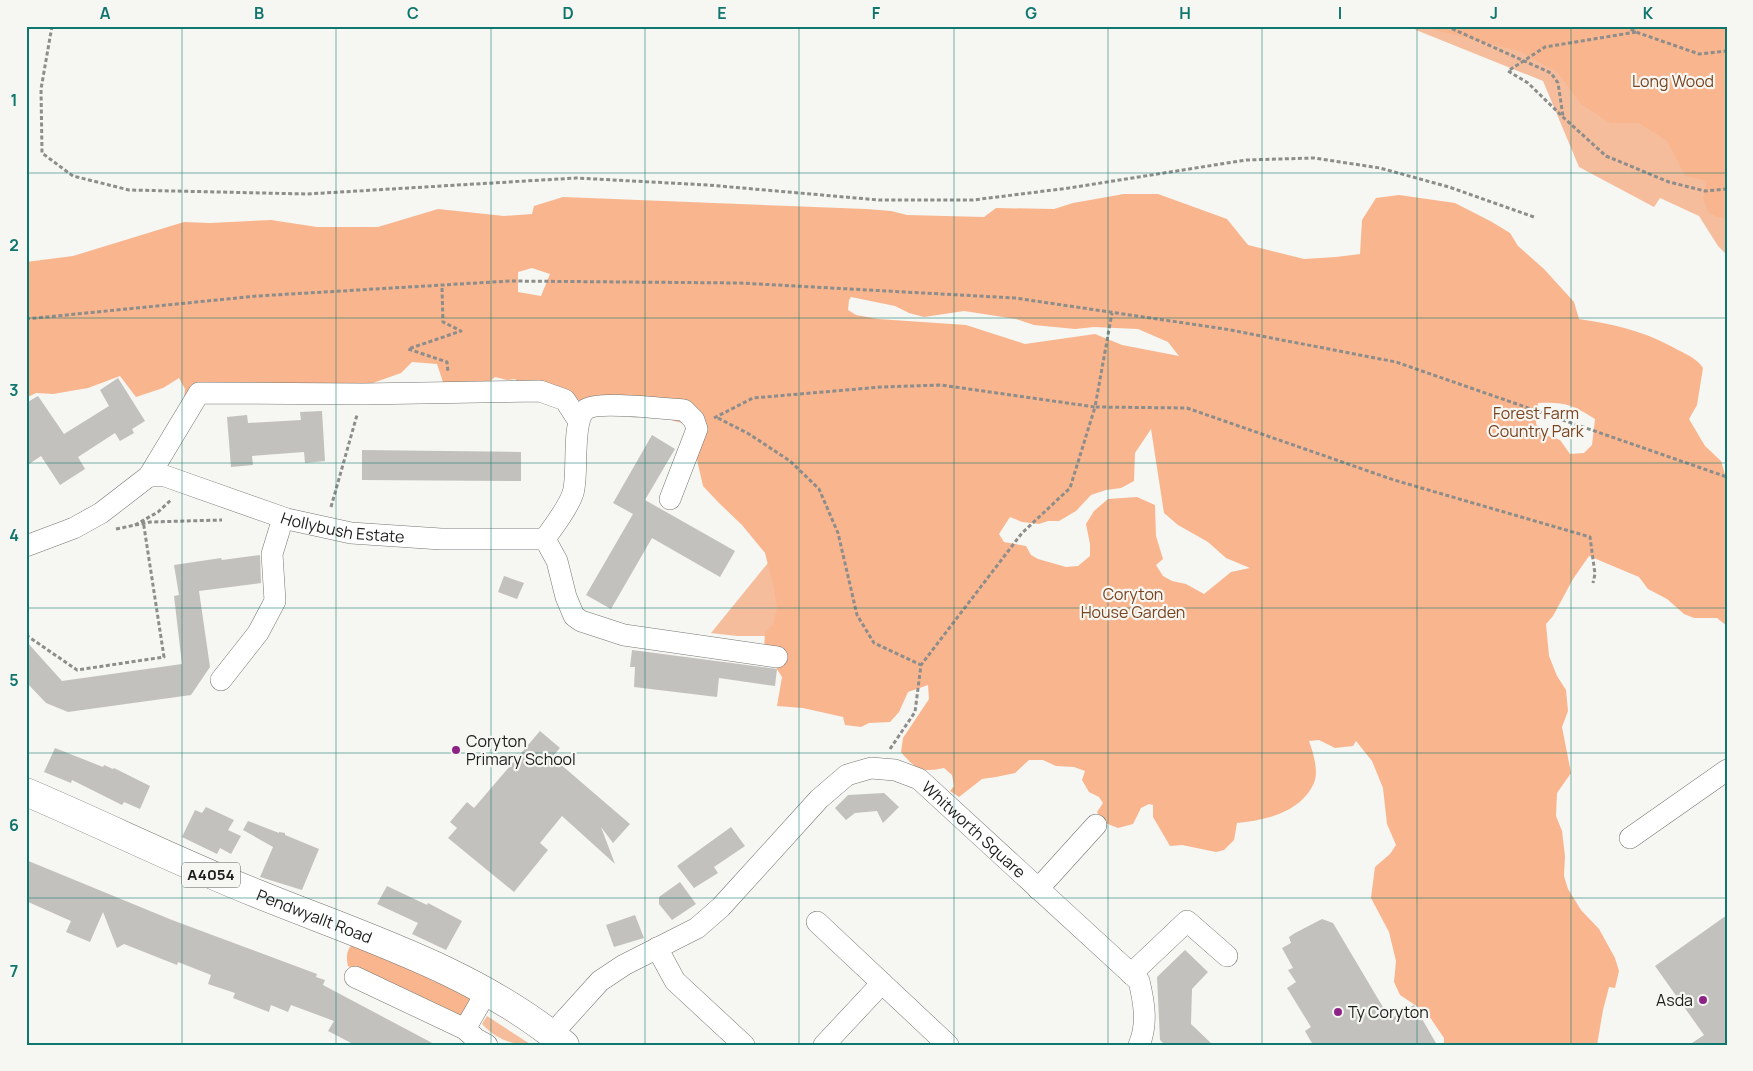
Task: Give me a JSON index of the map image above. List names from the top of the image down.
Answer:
{
  "streets": {
    "main road": ["A4054", "Pendwyallt Road"],
    "street": ["Hollybush Estate", "Whitworth Square"]
  },
  "crossings": [
    ["Whitworth Square", "Pendwyallt Road"]
  ],
  "parks": ["Long Wood", "Forest Farm Country Park", "Coryton House Garden"],
  "places": ["Coryton Primary School", "Asda", "Ty Coryton"],
  "grid": {
    "columns": [
      "A",
      "B",
      "C",
      "D",
      "E",
      "F",
      "G",
      "H",
      "I",
      "J",
      "K"
    ],
    "rows": [
      "1",
      "2",
      "3",
      "4",
      "5",
      "6",
      "7"
    ]
  }
}
